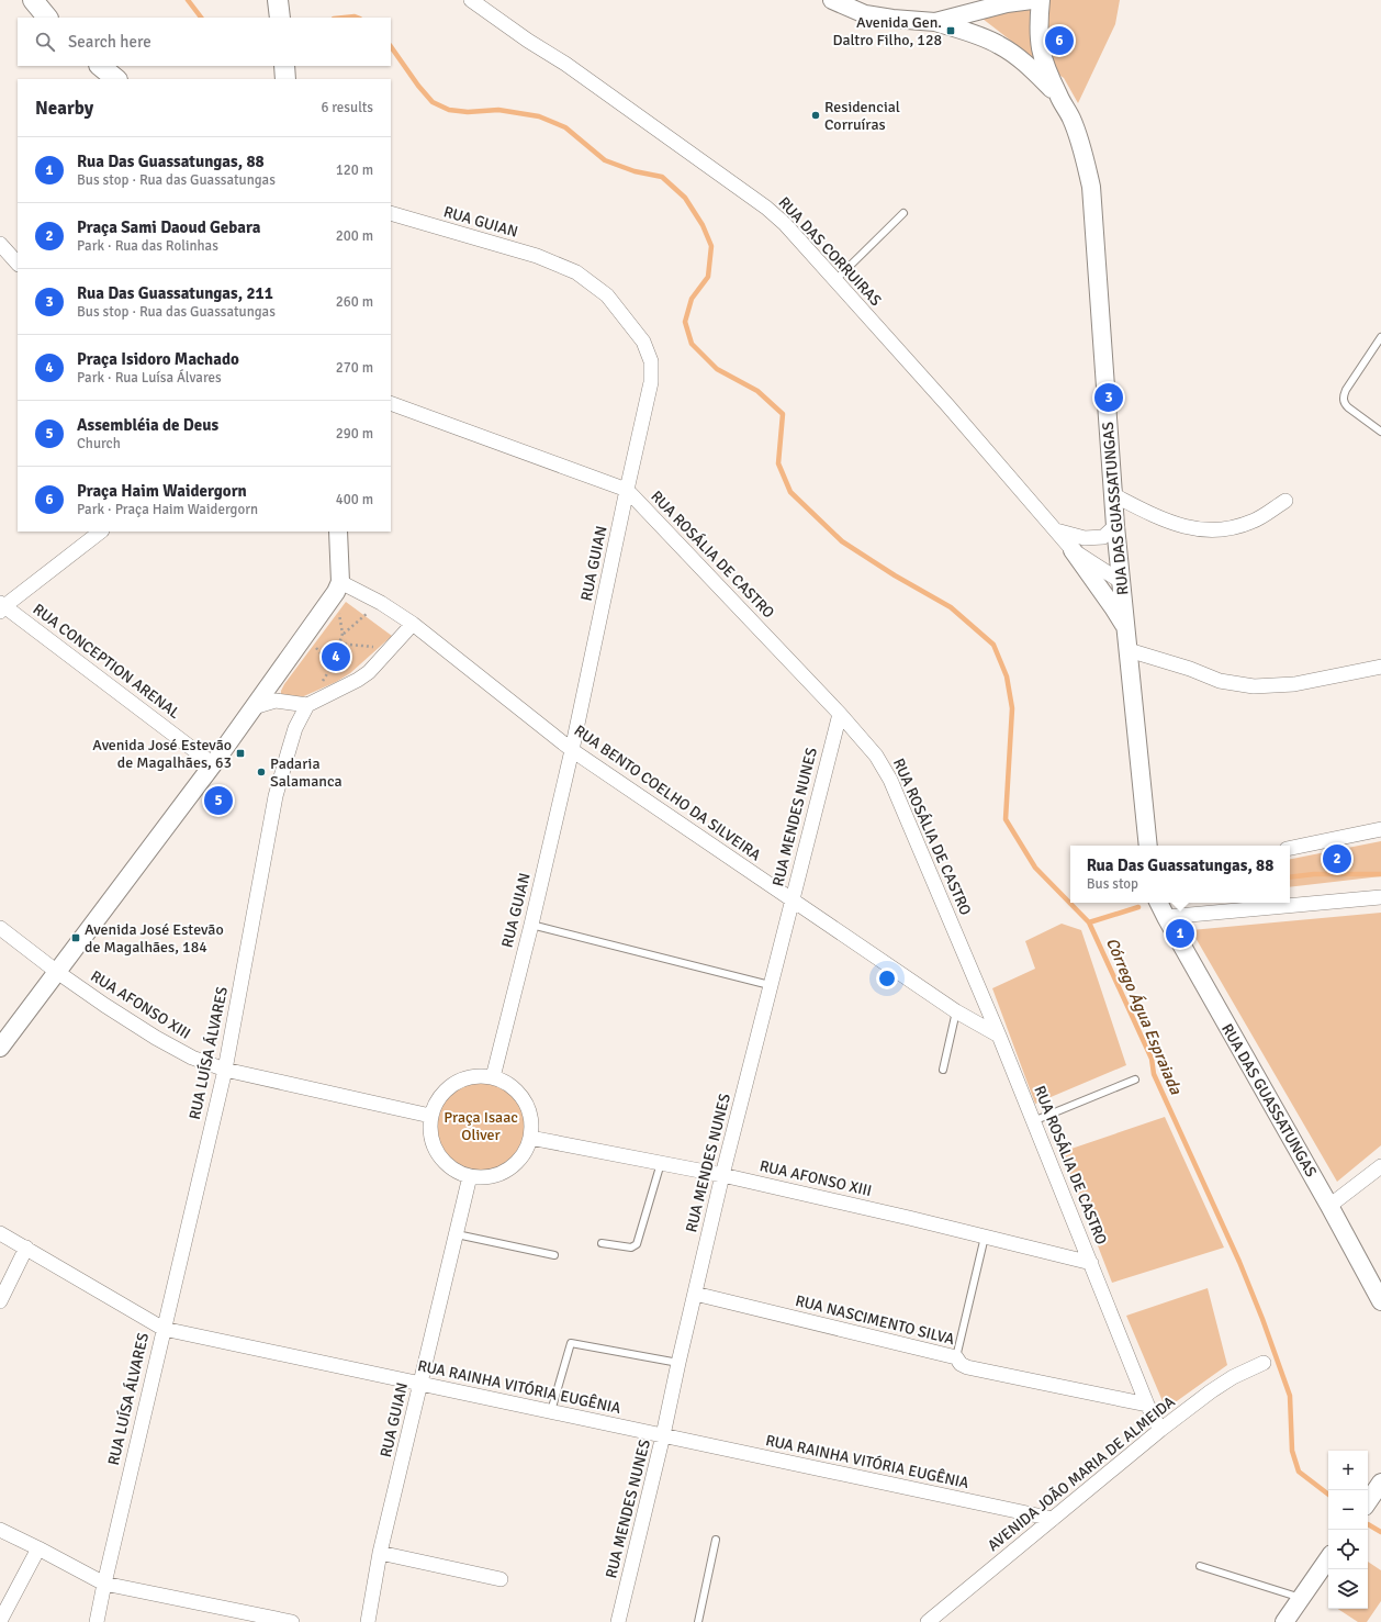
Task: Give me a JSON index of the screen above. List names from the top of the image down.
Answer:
{
  "streets": {
    "street": [
      "RUA GUIAN",
      "RUA DAS CORRUIRAS",
      "RUA DAS GUASSATUNGAS",
      "RUA ROSÁLIA DE CASTRO",
      "RUA CONCEPTION ARENAL",
      "RUA BENTO COELHO DA SILVEIRA",
      "RUA MENDES NUNES",
      "RUA AFONSO XIII",
      "RUA LUÍSA ÁLVARES",
      "RUA NASCIMENTO SILVA",
      "RUA RAINHA VITÓRIA EUGÊNIA",
      "AVENIDA JOÃO MARIA DE ALMEIDA"
    ]
  },
  "crossings": [
    ["RUA GUIAN", "RUA ROSÁLIA DE CASTRO"],
    ["RUA GUIAN", "RUA BENTO COELHO DA SILVEIRA"],
    ["RUA GUIAN", "RUA AFONSO XIII"],
    ["RUA GUIAN", "RUA RAINHA VITÓRIA EUGÊNIA"],
    ["RUA DAS CORRUIRAS", "RUA DAS GUASSATUNGAS"],
    ["RUA ROSÁLIA DE CASTRO", "RUA BENTO COELHO DA SILVEIRA"],
    ["RUA ROSÁLIA DE CASTRO", "RUA MENDES NUNES"],
    ["RUA ROSÁLIA DE CASTRO", "RUA AFONSO XIII"],
    ["RUA ROSÁLIA DE CASTRO", "RUA NASCIMENTO SILVA"],
    ["RUA ROSÁLIA DE CASTRO", "AVENIDA JOÃO MARIA DE ALMEIDA"],
    ["RUA BENTO COELHO DA SILVEIRA", "RUA MENDES NUNES"],
    ["RUA MENDES NUNES", "RUA AFONSO XIII"],
    ["RUA MENDES NUNES", "RUA NASCIMENTO SILVA"],
    ["RUA MENDES NUNES", "RUA RAINHA VITÓRIA EUGÊNIA"],
    ["RUA AFONSO XIII", "RUA LUÍSA ÁLVARES"],
    ["RUA LUÍSA ÁLVARES", "RUA RAINHA VITÓRIA EUGÊNIA"],
    ["RUA RAINHA VITÓRIA EUGÊNIA", "AVENIDA JOÃO MARIA DE ALMEIDA"]
  ],
  "water": ["Córrego Água Espraiada"],
  "parks": ["Praça Isaac Oliver"],
  "places": {
    "transit": ["Avenida Gen. Daltro Filho, 128", "Avenida José Estevão de Magalhães, 63", "Avenida José Estevão de Magalhães, 184"],
    "other": ["Residencial Corruíras", "Padaria Salamanca"]
  },
  "page": {
    "search": "Search here",
    "pins": [
      "6",
      "3",
      "4",
      "5",
      "2",
      "1"
    ],
    "heading": ["Nearby", "6 results"],
    "list": [
      {
        "mark": "1",
        "name": "Rua Das Guassatungas, 88",
        "note": "Bus stop · Rua das Guassatungas",
        "value": "120 m"
      },
      {
        "mark": "2",
        "name": "Praça Sami Daoud Gebara",
        "note": "Park · Rua das Rolinhas",
        "value": "200 m"
      },
      {
        "mark": "3",
        "name": "Rua Das Guassatungas, 211",
        "note": "Bus stop · Rua das Guassatungas",
        "value": "260 m"
      },
      {
        "mark": "4",
        "name": "Praça Isidoro Machado",
        "note": "Park · Rua Luísa Álvares",
        "value": "270 m"
      },
      {
        "mark": "5",
        "name": "Assembléia de Deus",
        "note": "Church",
        "value": "290 m"
      },
      {
        "mark": "6",
        "name": "Praça Haim Waidergorn",
        "note": "Park · Praça Haim Waidergorn",
        "value": "400 m"
      }
    ],
    "popup": ["Rua Das Guassatungas, 88", "Bus stop"],
    "map_buttons": ["+", "−"]
  }
}
